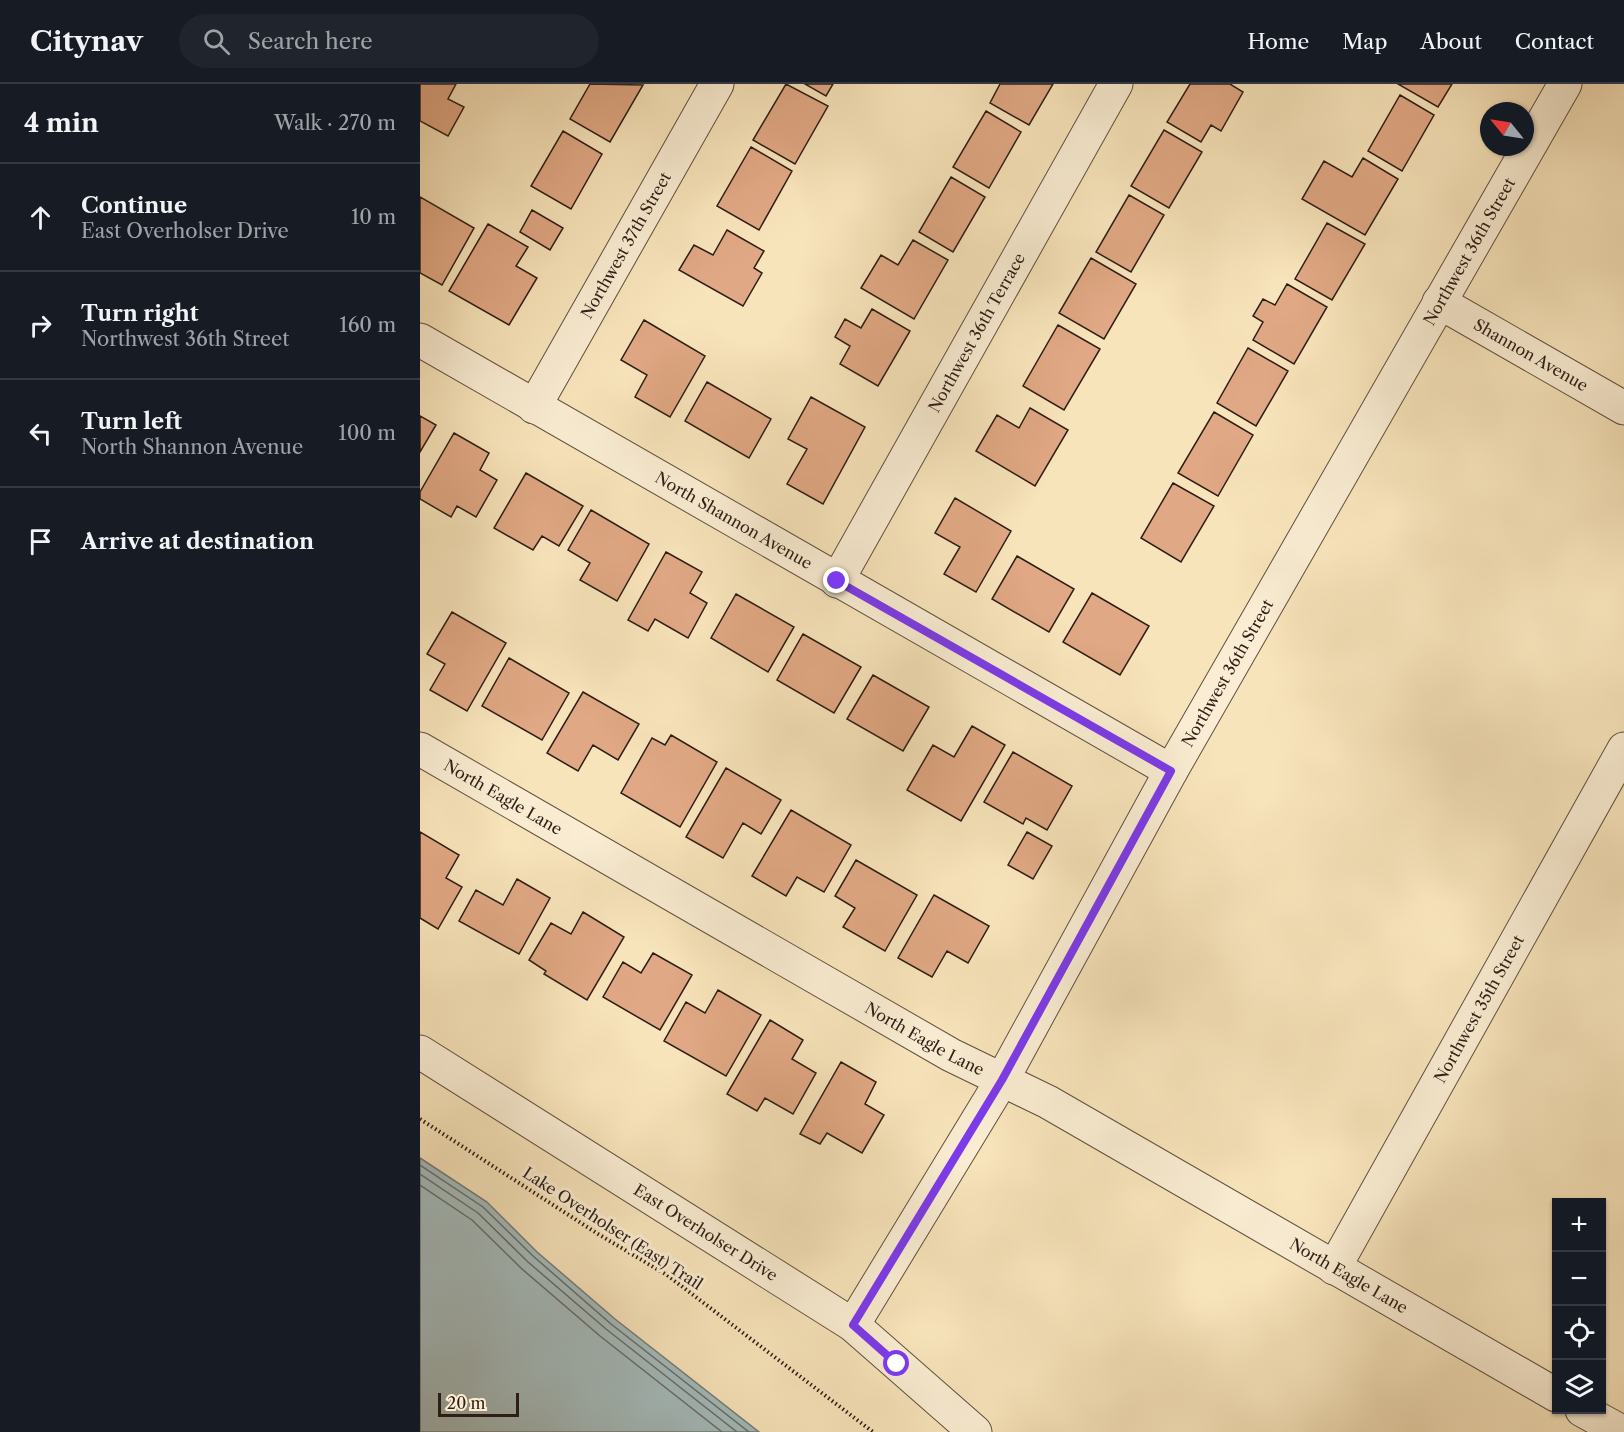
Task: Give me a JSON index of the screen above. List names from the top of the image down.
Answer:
{
  "streets": {
    "street": [
      "Northwest 37th Street",
      "Northwest 36th Street",
      "Northwest 36th Terrace",
      "Shannon Avenue",
      "North Shannon Avenue",
      "North Eagle Lane",
      "Northwest 35th Street",
      "East Overholser Drive"
    ],
    "path": ["Lake Overholser (East) Trail"]
  },
  "crossings": [
    ["Northwest 37th Street", "North Shannon Avenue"],
    ["Northwest 36th Street", "Shannon Avenue"],
    ["Northwest 36th Street", "North Shannon Avenue"],
    ["Northwest 36th Street", "North Eagle Lane"],
    ["Northwest 36th Street", "East Overholser Drive"],
    ["Northwest 36th Terrace", "North Shannon Avenue"],
    ["North Eagle Lane", "Northwest 35th Street"]
  ],
  "scale_bar": "20 m",
  "north": "top left",
  "page": {
    "header": "Citynav",
    "search": "Search here",
    "nav": [
      "Home",
      "Map",
      "About",
      "Contact"
    ],
    "heading": ["4 min", "Walk · 270 m"],
    "list": [
      ["Continue", "East Overholser Drive", "10 m"],
      ["Turn right", "Northwest 36th Street", "160 m"],
      ["Turn left", "North Shannon Avenue", "100 m"],
      "Arrive at destination"
    ],
    "map_buttons": ["+", "−"],
    "scale": "20 m"
  }
}
